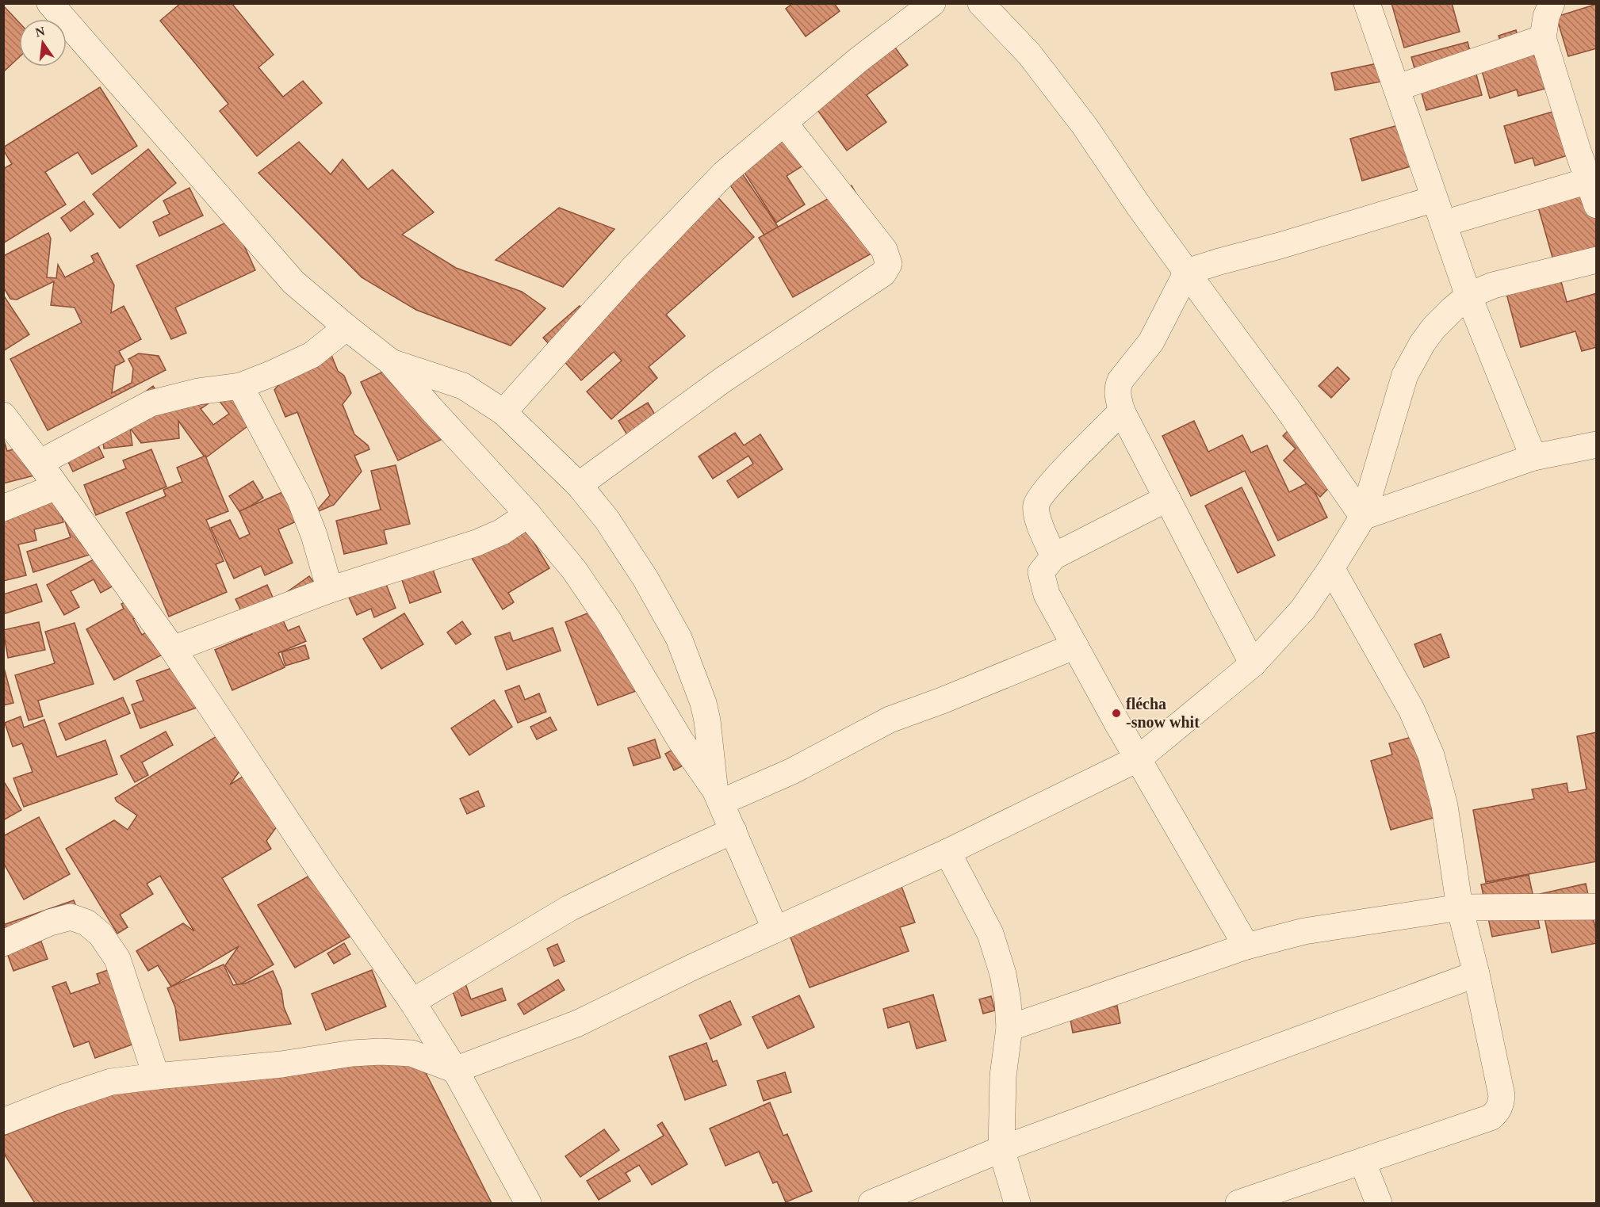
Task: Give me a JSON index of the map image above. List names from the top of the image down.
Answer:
{
  "places": ["flécha -snow whit"],
  "north": "top"
}
